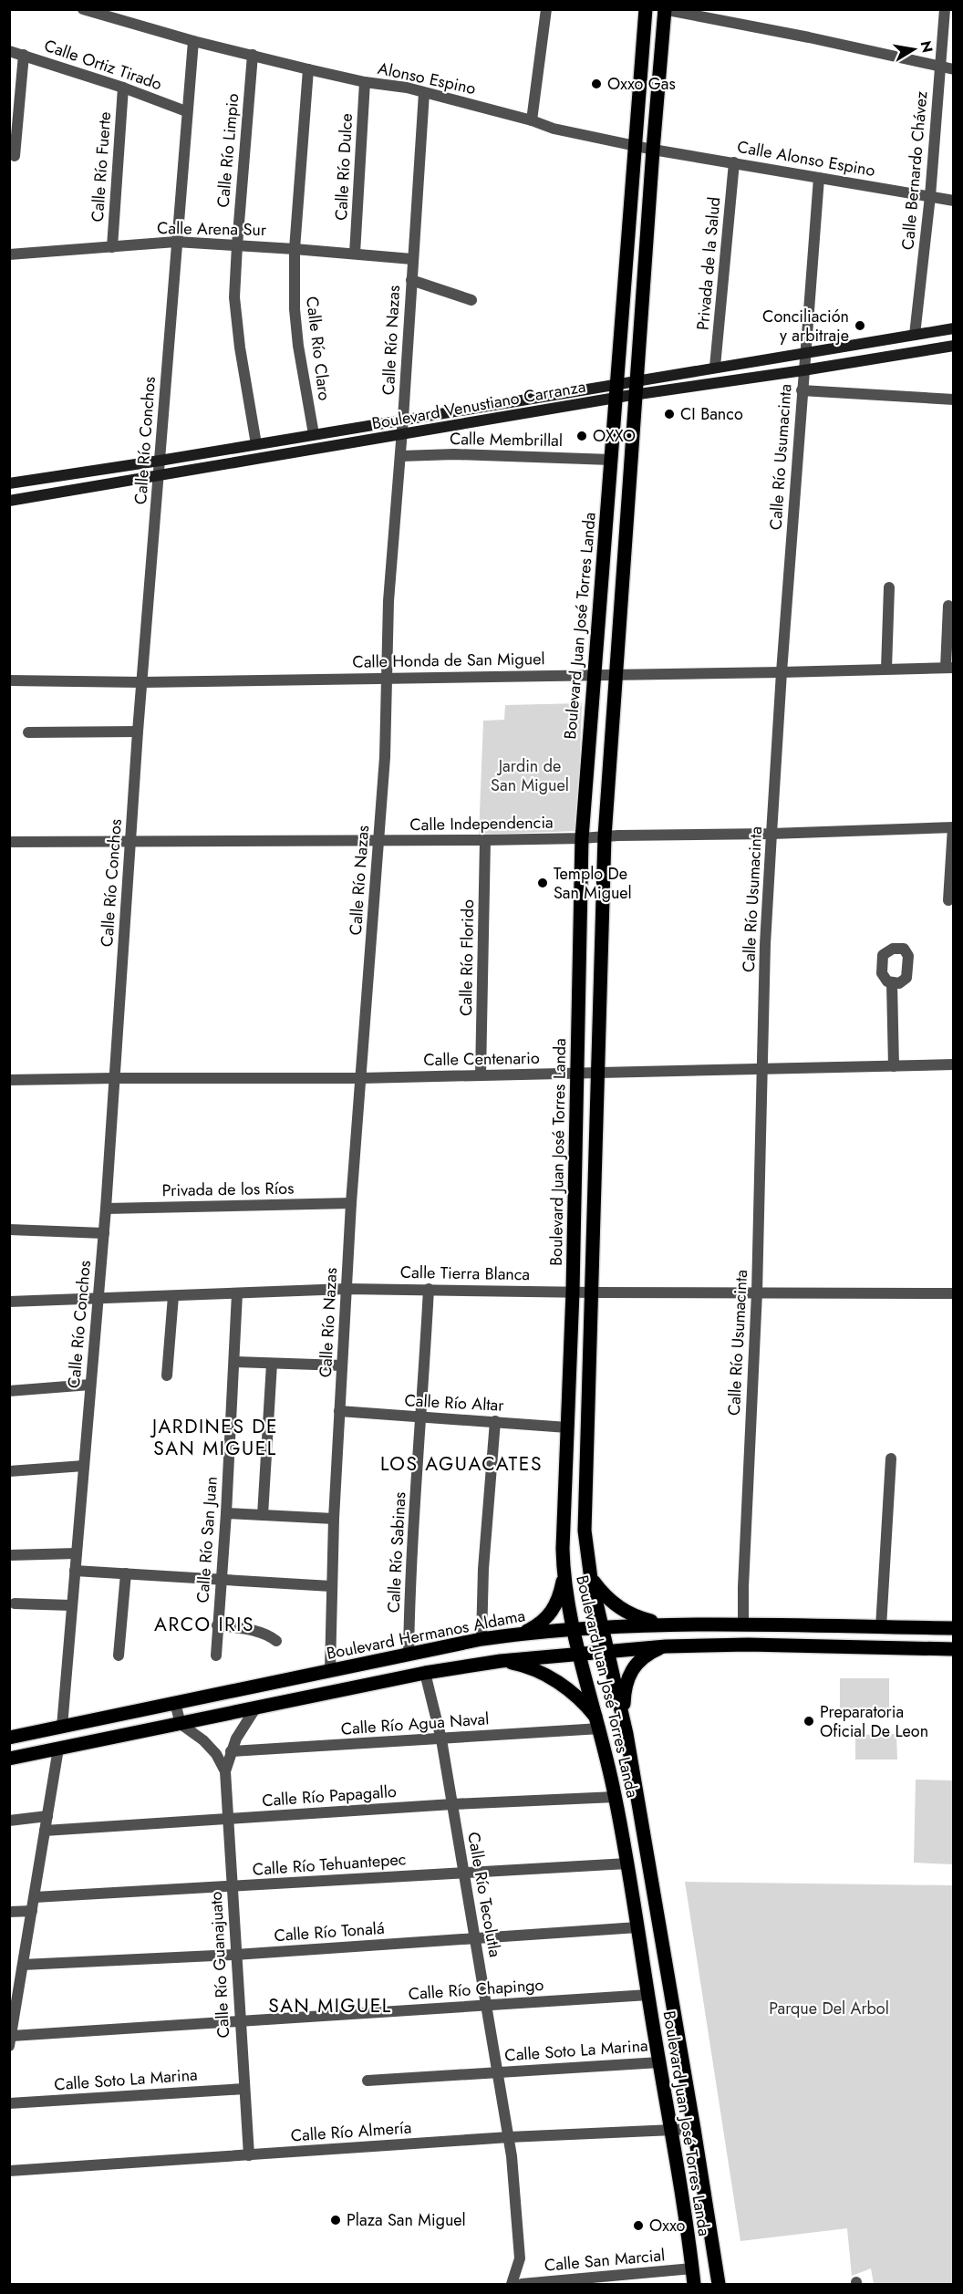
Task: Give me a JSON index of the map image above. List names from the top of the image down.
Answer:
{
  "streets": {
    "main road": ["Boulevard Venustiano Carranza", "Boulevard Juan José Torres Landa", "Boulevard Hermanos Aldama"],
    "street": [
      "Calle Ortiz Tirado",
      "Alonso Espino",
      "Calle Río Limpio",
      "Calle Alonso Espino",
      "Calle Río Fuerte",
      "Calle Río Dulce",
      "Calle Bernardo Chávez",
      "Calle Arena Sur",
      "Privada de la Salud",
      "Calle Río Nazas",
      "Calle Río Claro",
      "Calle Membrillal",
      "Calle Río Conchos",
      "Calle Río Usumacinta",
      "Calle Honda de San Miguel",
      "Calle Independencia",
      "Calle Río Florido",
      "Calle Centenario",
      "Privada de los Ríos",
      "Calle Tierra Blanca",
      "Calle Río Altar",
      "Calle Río San Juan",
      "Calle Río Sabinas",
      "Calle Río Agua Naval",
      "Calle Río Papagallo",
      "Calle Río Tehuantepec",
      "Calle Río Tecolutla",
      "Calle Río Tonalá",
      "Calle Río Guanajuato",
      "Calle Río Chapingo",
      "Calle Soto La Marina",
      "Calle Río Almería",
      "Calle San Marcial"
    ]
  },
  "crossings": [
    ["Calle Ortiz Tirado", "Calle Río Fuerte"],
    ["Calle Ortiz Tirado", "Calle Río Conchos"],
    ["Alonso Espino", "Calle Río Limpio"],
    ["Alonso Espino", "Calle Alonso Espino"],
    ["Alonso Espino", "Calle Río Dulce"],
    ["Alonso Espino", "Calle Río Nazas"],
    ["Alonso Espino", "Calle Río Claro"],
    ["Alonso Espino", "Calle Río Conchos"],
    ["Alonso Espino", "Boulevard Juan José Torres Landa"],
    ["Calle Río Limpio", "Calle Arena Sur"],
    ["Calle Río Limpio", "Boulevard Venustiano Carranza"],
    ["Calle Alonso Espino", "Calle Bernardo Chávez"],
    ["Calle Alonso Espino", "Privada de la Salud"],
    ["Calle Alonso Espino", "Calle Río Usumacinta"],
    ["Calle Alonso Espino", "Boulevard Juan José Torres Landa"],
    ["Calle Río Fuerte", "Calle Arena Sur"],
    ["Calle Río Dulce", "Calle Arena Sur"],
    ["Calle Bernardo Chávez", "Boulevard Venustiano Carranza"],
    ["Calle Arena Sur", "Calle Río Nazas"],
    ["Calle Arena Sur", "Calle Río Claro"],
    ["Calle Arena Sur", "Calle Río Conchos"],
    ["Privada de la Salud", "Boulevard Venustiano Carranza"],
    ["Calle Río Nazas", "Boulevard Venustiano Carranza"],
    ["Calle Río Nazas", "Calle Membrillal"],
    ["Calle Río Nazas", "Calle Honda de San Miguel"],
    ["Calle Río Nazas", "Calle Independencia"],
    ["Calle Río Nazas", "Calle Centenario"],
    ["Calle Río Nazas", "Privada de los Ríos"],
    ["Calle Río Nazas", "Calle Tierra Blanca"],
    ["Calle Río Nazas", "Calle Río Altar"],
    ["Calle Río Nazas", "Boulevard Hermanos Aldama"],
    ["Calle Río Claro", "Boulevard Venustiano Carranza"],
    ["Boulevard Venustiano Carranza", "Calle Río Conchos"],
    ["Boulevard Venustiano Carranza", "Calle Río Usumacinta"],
    ["Boulevard Venustiano Carranza", "Boulevard Juan José Torres Landa"],
    ["Calle Membrillal", "Boulevard Juan José Torres Landa"],
    ["Calle Río Conchos", "Calle Honda de San Miguel"],
    ["Calle Río Conchos", "Calle Independencia"],
    ["Calle Río Conchos", "Calle Centenario"],
    ["Calle Río Conchos", "Privada de los Ríos"],
    ["Calle Río Conchos", "Calle Tierra Blanca"],
    ["Calle Río Conchos", "Boulevard Hermanos Aldama"],
    ["Calle Río Usumacinta", "Calle Honda de San Miguel"],
    ["Calle Río Usumacinta", "Calle Independencia"],
    ["Calle Río Usumacinta", "Calle Centenario"],
    ["Calle Río Usumacinta", "Calle Tierra Blanca"],
    ["Calle Río Usumacinta", "Boulevard Hermanos Aldama"],
    ["Boulevard Juan José Torres Landa", "Calle Honda de San Miguel"],
    ["Boulevard Juan José Torres Landa", "Calle Independencia"],
    ["Boulevard Juan José Torres Landa", "Calle Centenario"],
    ["Boulevard Juan José Torres Landa", "Calle Tierra Blanca"],
    ["Boulevard Juan José Torres Landa", "Calle Río Altar"],
    ["Boulevard Juan José Torres Landa", "Boulevard Hermanos Aldama"],
    ["Boulevard Juan José Torres Landa", "Calle Río Agua Naval"],
    ["Boulevard Juan José Torres Landa", "Calle Río Papagallo"],
    ["Boulevard Juan José Torres Landa", "Calle Río Tehuantepec"],
    ["Boulevard Juan José Torres Landa", "Calle Río Tonalá"],
    ["Boulevard Juan José Torres Landa", "Calle Río Chapingo"],
    ["Boulevard Juan José Torres Landa", "Calle Soto La Marina"],
    ["Boulevard Juan José Torres Landa", "Calle Río Almería"],
    ["Boulevard Juan José Torres Landa", "Calle San Marcial"],
    ["Calle Independencia", "Calle Río Florido"],
    ["Calle Río Florido", "Calle Centenario"],
    ["Calle Tierra Blanca", "Calle Río San Juan"],
    ["Calle Tierra Blanca", "Calle Río Sabinas"],
    ["Calle Río Altar", "Calle Río Sabinas"],
    ["Calle Río Sabinas", "Boulevard Hermanos Aldama"],
    ["Calle Río Agua Naval", "Calle Río Tecolutla"],
    ["Calle Río Agua Naval", "Calle Río Guanajuato"],
    ["Calle Río Papagallo", "Calle Río Tecolutla"],
    ["Calle Río Papagallo", "Calle Río Guanajuato"],
    ["Calle Río Tehuantepec", "Calle Río Tecolutla"],
    ["Calle Río Tehuantepec", "Calle Río Guanajuato"],
    ["Calle Río Tecolutla", "Calle Río Tonalá"],
    ["Calle Río Tecolutla", "Calle Río Chapingo"],
    ["Calle Río Tecolutla", "Calle Soto La Marina"],
    ["Calle Río Tecolutla", "Calle Río Almería"],
    ["Calle Río Tonalá", "Calle Río Guanajuato"],
    ["Calle Río Guanajuato", "Calle Río Chapingo"],
    ["Calle Río Guanajuato", "Calle Soto La Marina"],
    ["Calle Río Guanajuato", "Calle Río Almería"]
  ],
  "districts": [
    "JARDINES DE SAN MIGUEL",
    "LOS AGUACATES",
    "ARCO IRIS",
    "SAN MIGUEL"
  ],
  "parks": ["Jardin de San Miguel", "Parque Del Arbol"],
  "places": [
    "Oxxo Gas",
    "Conciliación y arbitraje",
    "CI Banco",
    "OXXO",
    "Templo De San Miguel",
    "Preparatoria Oficial De Leon",
    "Plaza San Miguel",
    "Oxxo"
  ],
  "north": "right"
}
